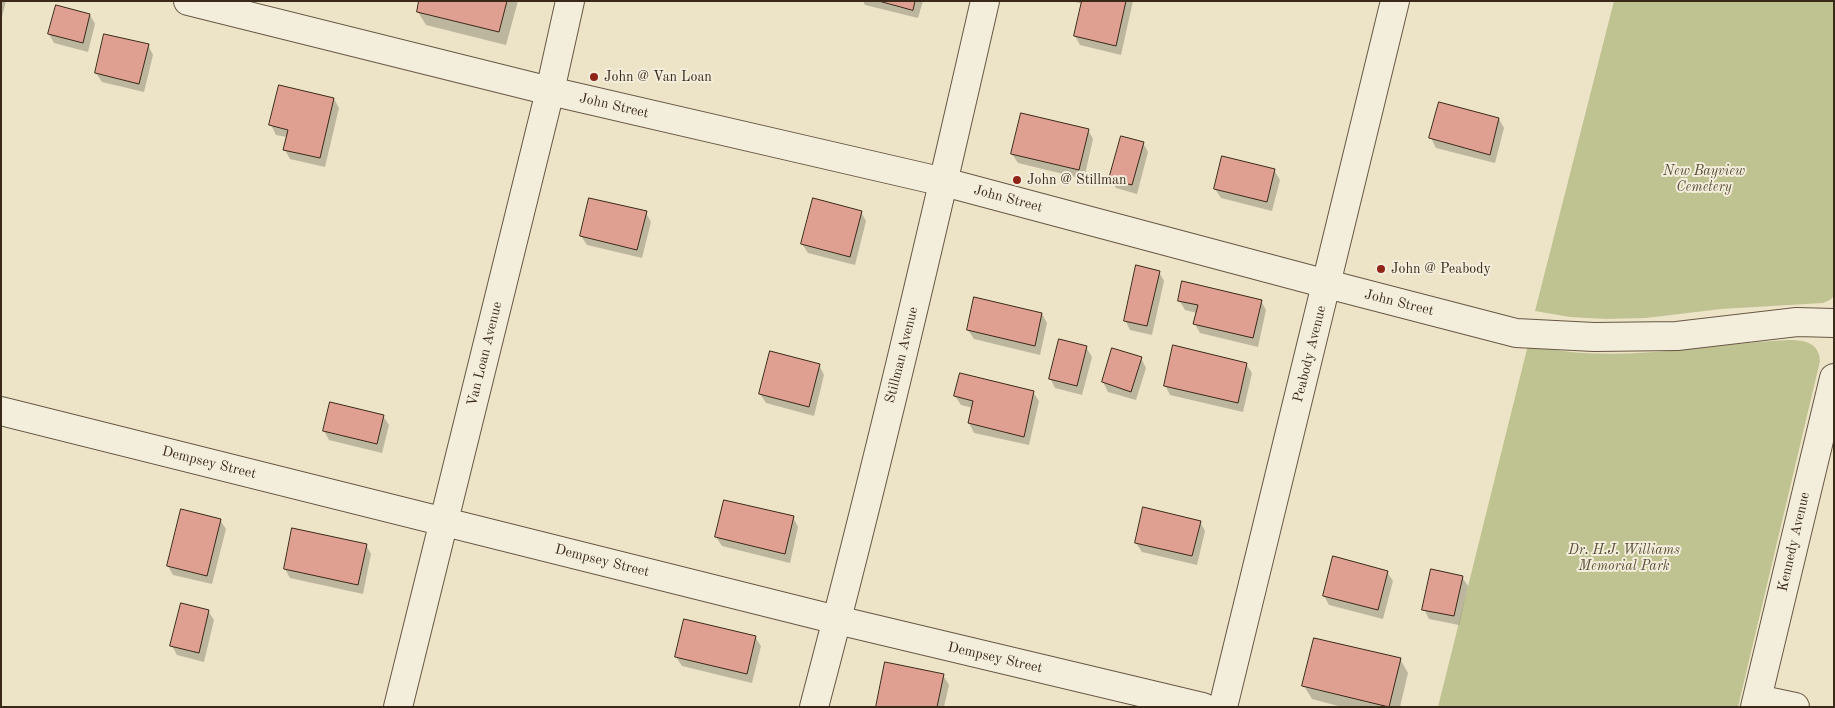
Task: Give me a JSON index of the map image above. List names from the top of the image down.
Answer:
{
  "streets": {
    "street": [
      "John Street",
      "Van Loan Avenue",
      "Peabody Avenue",
      "Stillman Avenue",
      "Dempsey Street",
      "Kennedy Avenue"
    ]
  },
  "crossings": [
    ["John Street", "Van Loan Avenue"],
    ["John Street", "Peabody Avenue"],
    ["John Street", "Stillman Avenue"],
    ["Van Loan Avenue", "Dempsey Street"],
    ["Stillman Avenue", "Dempsey Street"]
  ],
  "parks": ["New Bayview Cemetery", "Dr. H.J. Williams Memorial Park"],
  "places": ["John @ Van Loan", "John @ Stillman", "John @ Peabody"]
}
